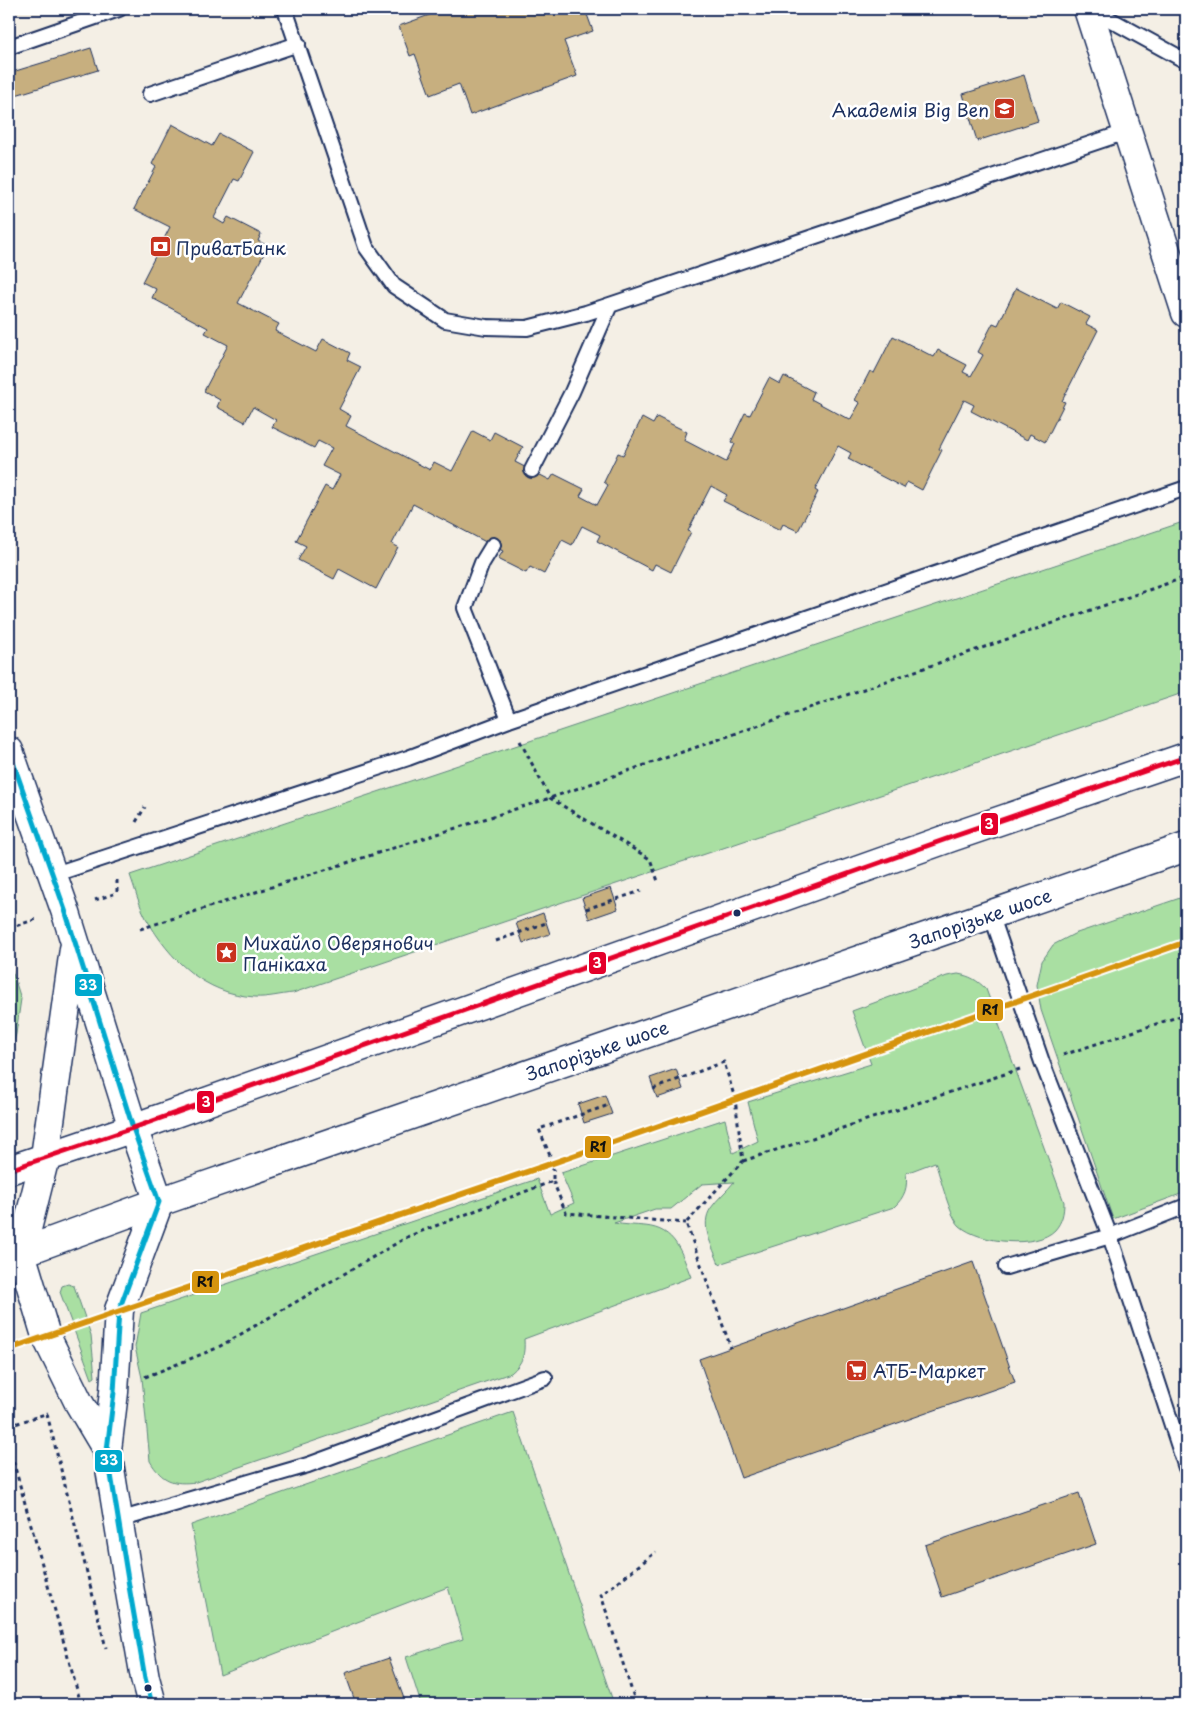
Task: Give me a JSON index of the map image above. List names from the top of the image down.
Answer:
{
  "streets": {
    "main road": ["Запорізьке шосе"]
  },
  "places": {
    "school or university": ["Академія Big Ben"],
    "bank": ["ПриватБанк"],
    "place": ["Михайло Оверянович Панікаха"],
    "supermarket": ["АТБ-Маркет"]
  },
  "lines": ["transit line 33", "transit line 3", "transit line R1"]
}
